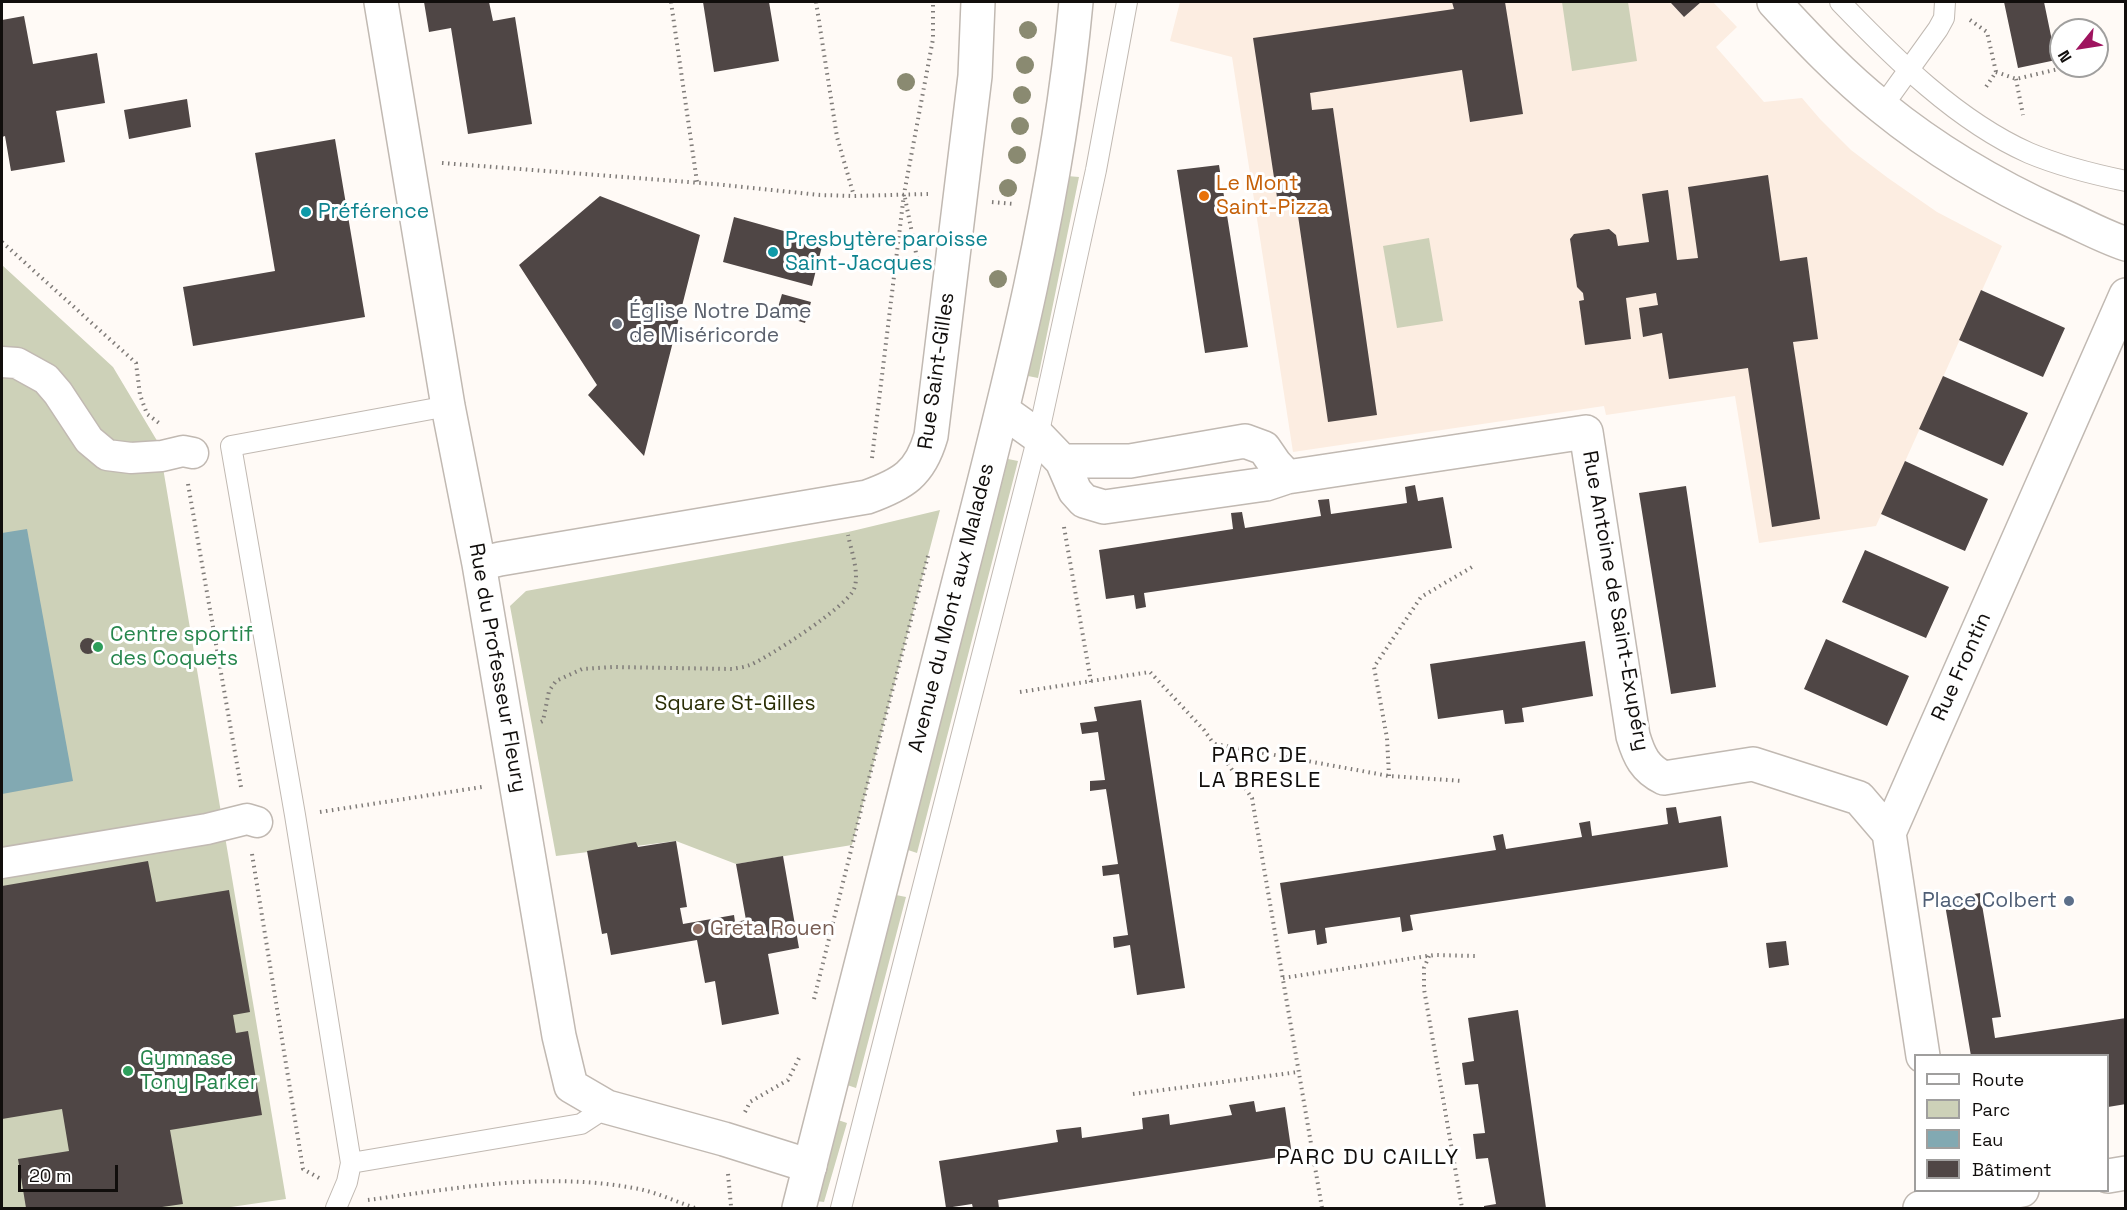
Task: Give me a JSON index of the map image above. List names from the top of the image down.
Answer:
{
  "streets": {
    "street": [
      "Rue Saint-Gilles",
      "Rue Antoine de Saint-Exupéry",
      "Avenue du Mont aux Malades",
      "Rue Frontin",
      "Rue du Professeur Fleury"
    ]
  },
  "crossings": [
    ["Rue Saint-Gilles", "Rue du Professeur Fleury"],
    ["Rue Antoine de Saint-Exupéry", "Avenue du Mont aux Malades"],
    ["Rue Antoine de Saint-Exupéry", "Rue Frontin"],
    ["Avenue du Mont aux Malades", "Rue du Professeur Fleury"]
  ],
  "districts": ["PARC DE LA BRESLE", "PARC DU CAILLY"],
  "parks": ["Square St-Gilles"],
  "places": [
    "Le Mont Saint-Pizza",
    "Préférence",
    "Presbytère paroisse Saint-Jacques",
    "Église Notre Dame de Miséricorde",
    "Centre sportif des Coquets",
    "Place Colbert",
    "Greta Rouen",
    "Gymnase Tony Parker"
  ],
  "legend": [
    "Route",
    "Parc",
    "Eau",
    "Bâtiment"
  ],
  "scale_bar": "20 m",
  "north": "bottom left"
}
